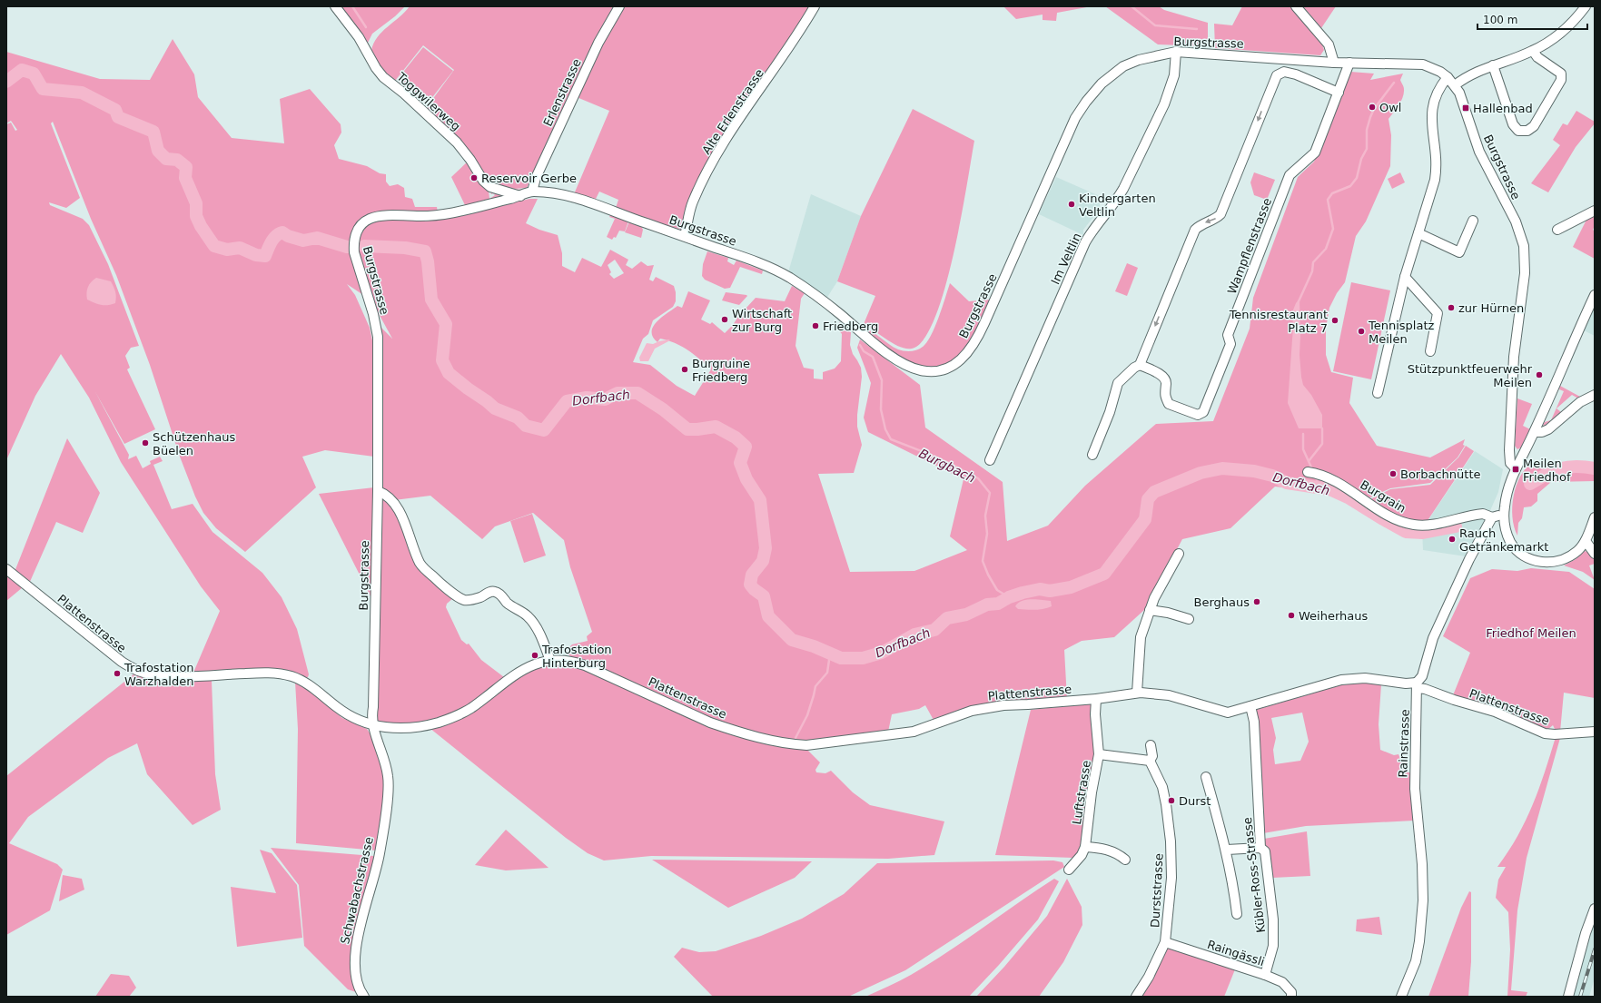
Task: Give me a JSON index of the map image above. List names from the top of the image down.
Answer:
{
  "streets": {
    "street": [
      "Burgstrasse",
      "Erlenstrasse",
      "Toggwilerweg",
      "Alte Erlenstrasse",
      "Wampflenstrasse",
      "Im Veltlin",
      "Burgrain",
      "Plattenstrasse",
      "Rainstrasse",
      "Luftstrasse",
      "Kübler-Ross-Strasse",
      "Schwabachstrasse",
      "Durststrasse",
      "Raingässli"
    ]
  },
  "crossings": [
    ["Burgstrasse", "Erlenstrasse"],
    ["Burgstrasse", "Toggwilerweg"],
    ["Burgstrasse", "Alte Erlenstrasse"],
    ["Burgstrasse", "Wampflenstrasse"],
    ["Burgstrasse", "Im Veltlin"],
    ["Burgstrasse", "Plattenstrasse"],
    ["Burgstrasse", "Schwabachstrasse"],
    ["Burgrain", "Rainstrasse"],
    ["Plattenstrasse", "Rainstrasse"],
    ["Plattenstrasse", "Luftstrasse"],
    ["Plattenstrasse", "Kübler-Ross-Strasse"],
    ["Plattenstrasse", "Schwabachstrasse"],
    ["Kübler-Ross-Strasse", "Raingässli"],
    ["Durststrasse", "Raingässli"]
  ],
  "water": ["Dorfbach", "Burgbach"],
  "parks": ["Friedhof Meilen"],
  "places": {
    "other": [
      "Owl",
      "Reservoir Gerbe",
      "Kindergarten Veltlin",
      "zur Hürnen",
      "Wirtschaft zur Burg",
      "Tennisrestaurant Platz 7",
      "Friedberg",
      "Tennisplatz Meilen",
      "Burgruine Friedberg",
      "Stützpunktfeuerwehr Meilen",
      "Schützenhaus Büelen",
      "Borbachnütte",
      "Rauch Getränkemarkt",
      "Berghaus",
      "Weiherhaus",
      "Trafostation Hinterburg",
      "Trafostation Warzhalden",
      "Durst"
    ],
    "transit": ["Hallenbad", "Meilen Friedhof"]
  },
  "scale_bar": "100 m"
}
